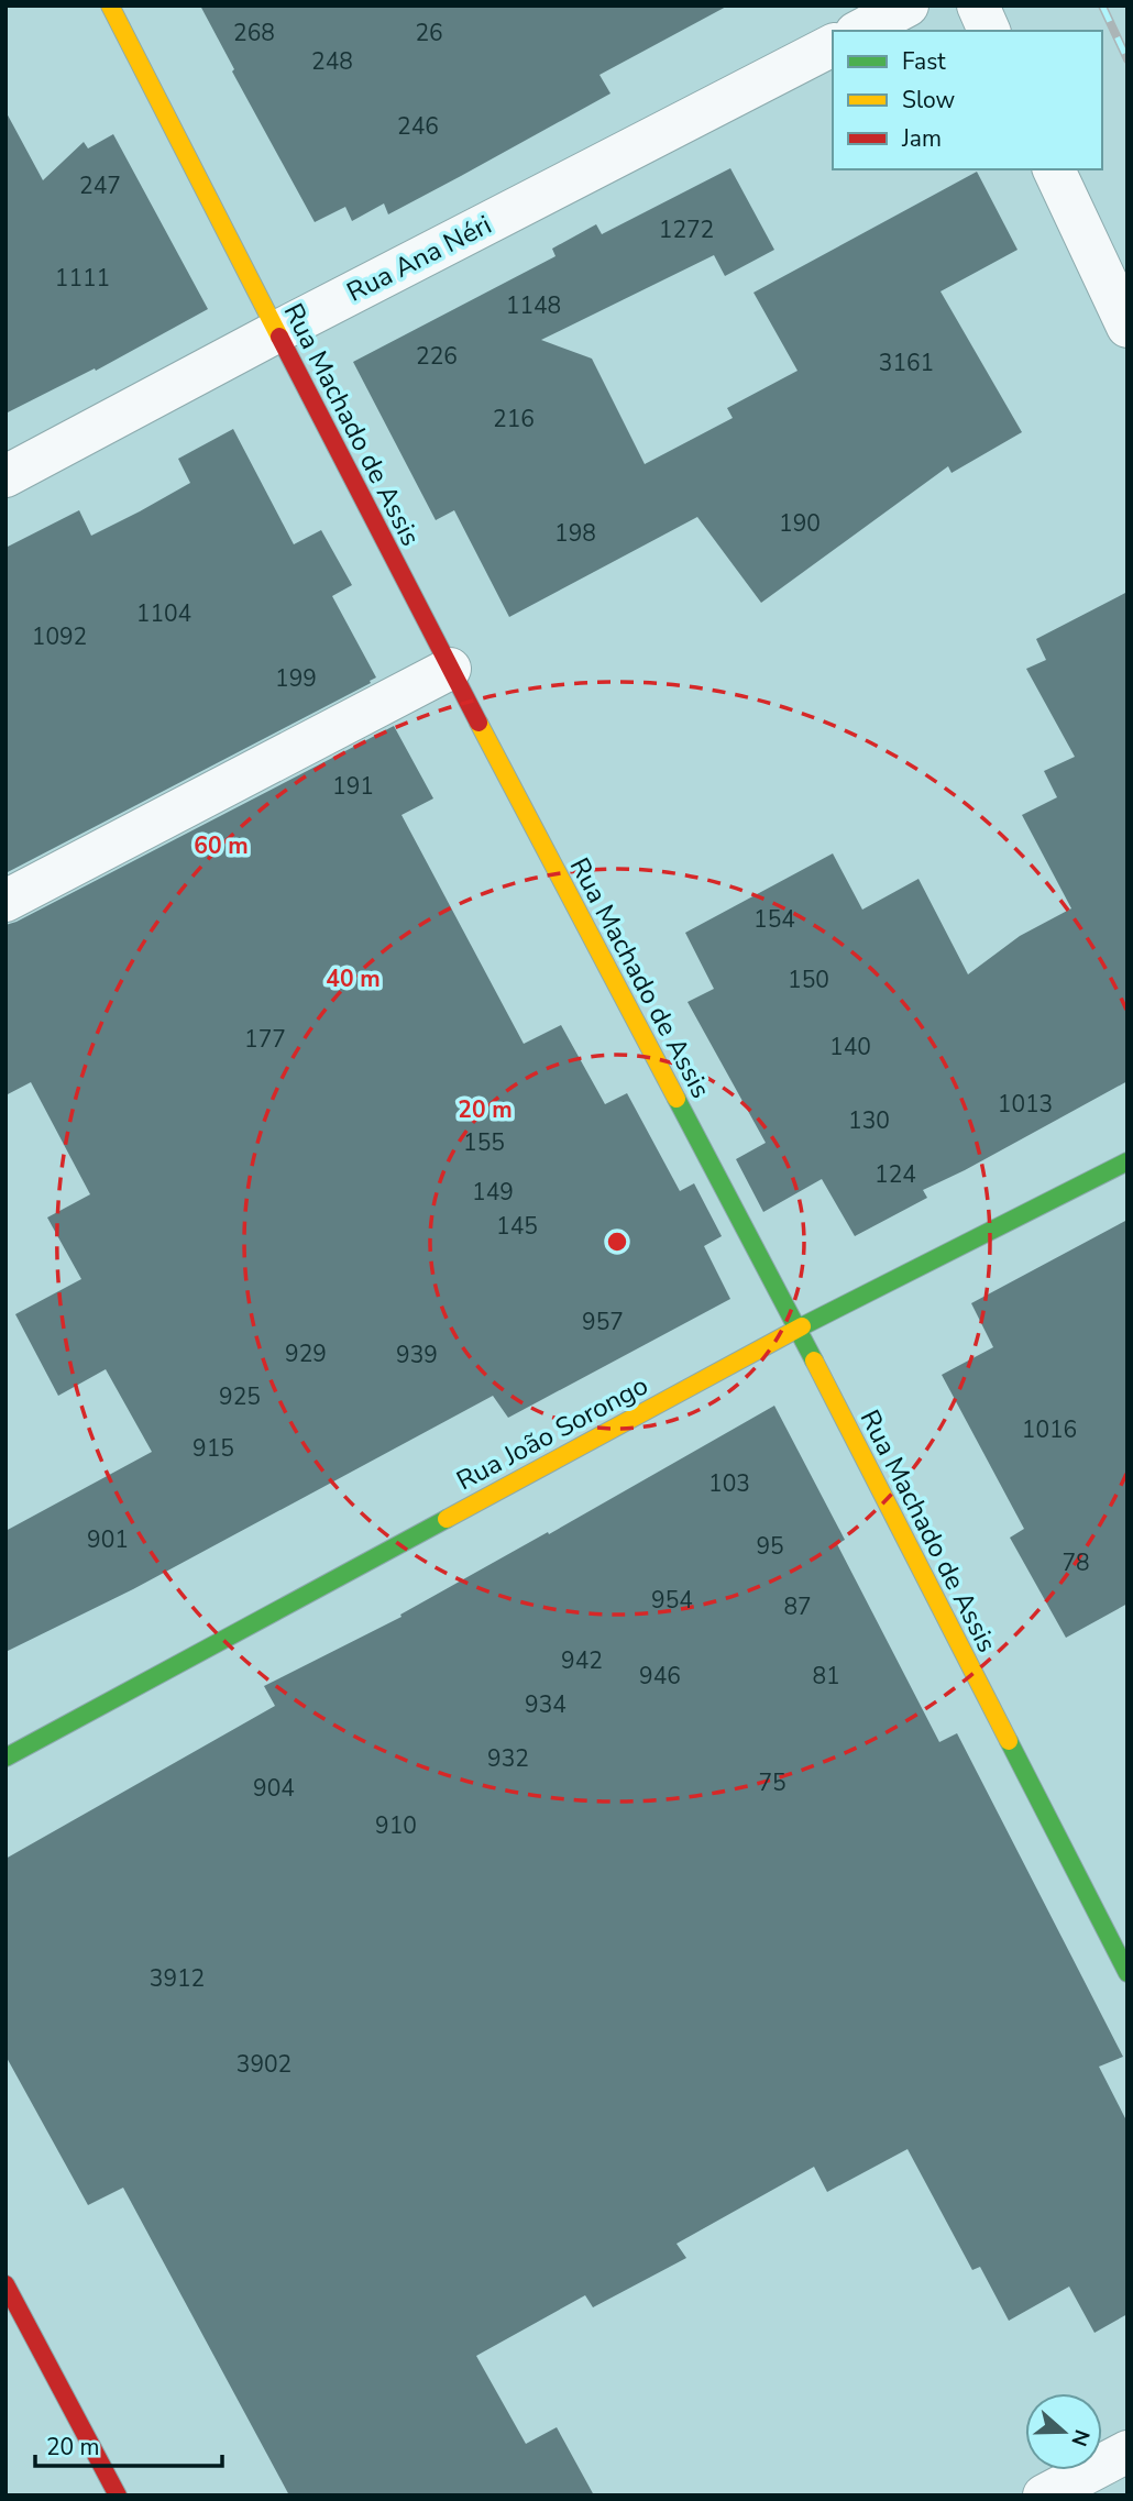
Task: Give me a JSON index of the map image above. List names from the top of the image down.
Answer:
{
  "streets": {
    "street": ["Rua Ana Néri", "Rua Machado de Assis", "Rua João Sorongo"]
  },
  "crossings": [
    ["Rua Ana Néri", "Rua Machado de Assis"],
    ["Rua Machado de Assis", "Rua João Sorongo"]
  ],
  "house_numbers": [
    "268",
    "26",
    "248",
    "246",
    "247",
    "1272",
    "1111",
    "1148",
    "226",
    "3161",
    "216",
    "190",
    "198",
    "1104",
    "1092",
    "199",
    "191",
    "154",
    "150",
    "177",
    "140",
    "1013",
    "130",
    "155",
    "124",
    "149",
    "145",
    "957",
    "929",
    "939",
    "925",
    "1016",
    "915",
    "103",
    "901",
    "95",
    "78",
    "954",
    "87",
    "942",
    "946",
    "81",
    "934",
    "932",
    "75",
    "904",
    "910",
    "3912",
    "3902"
  ],
  "legend": ["Fast", "Slow", "Jam"],
  "scale_bar": "20 m",
  "north": "right",
  "rings": ["60 m", "40 m", "20 m"]
}
